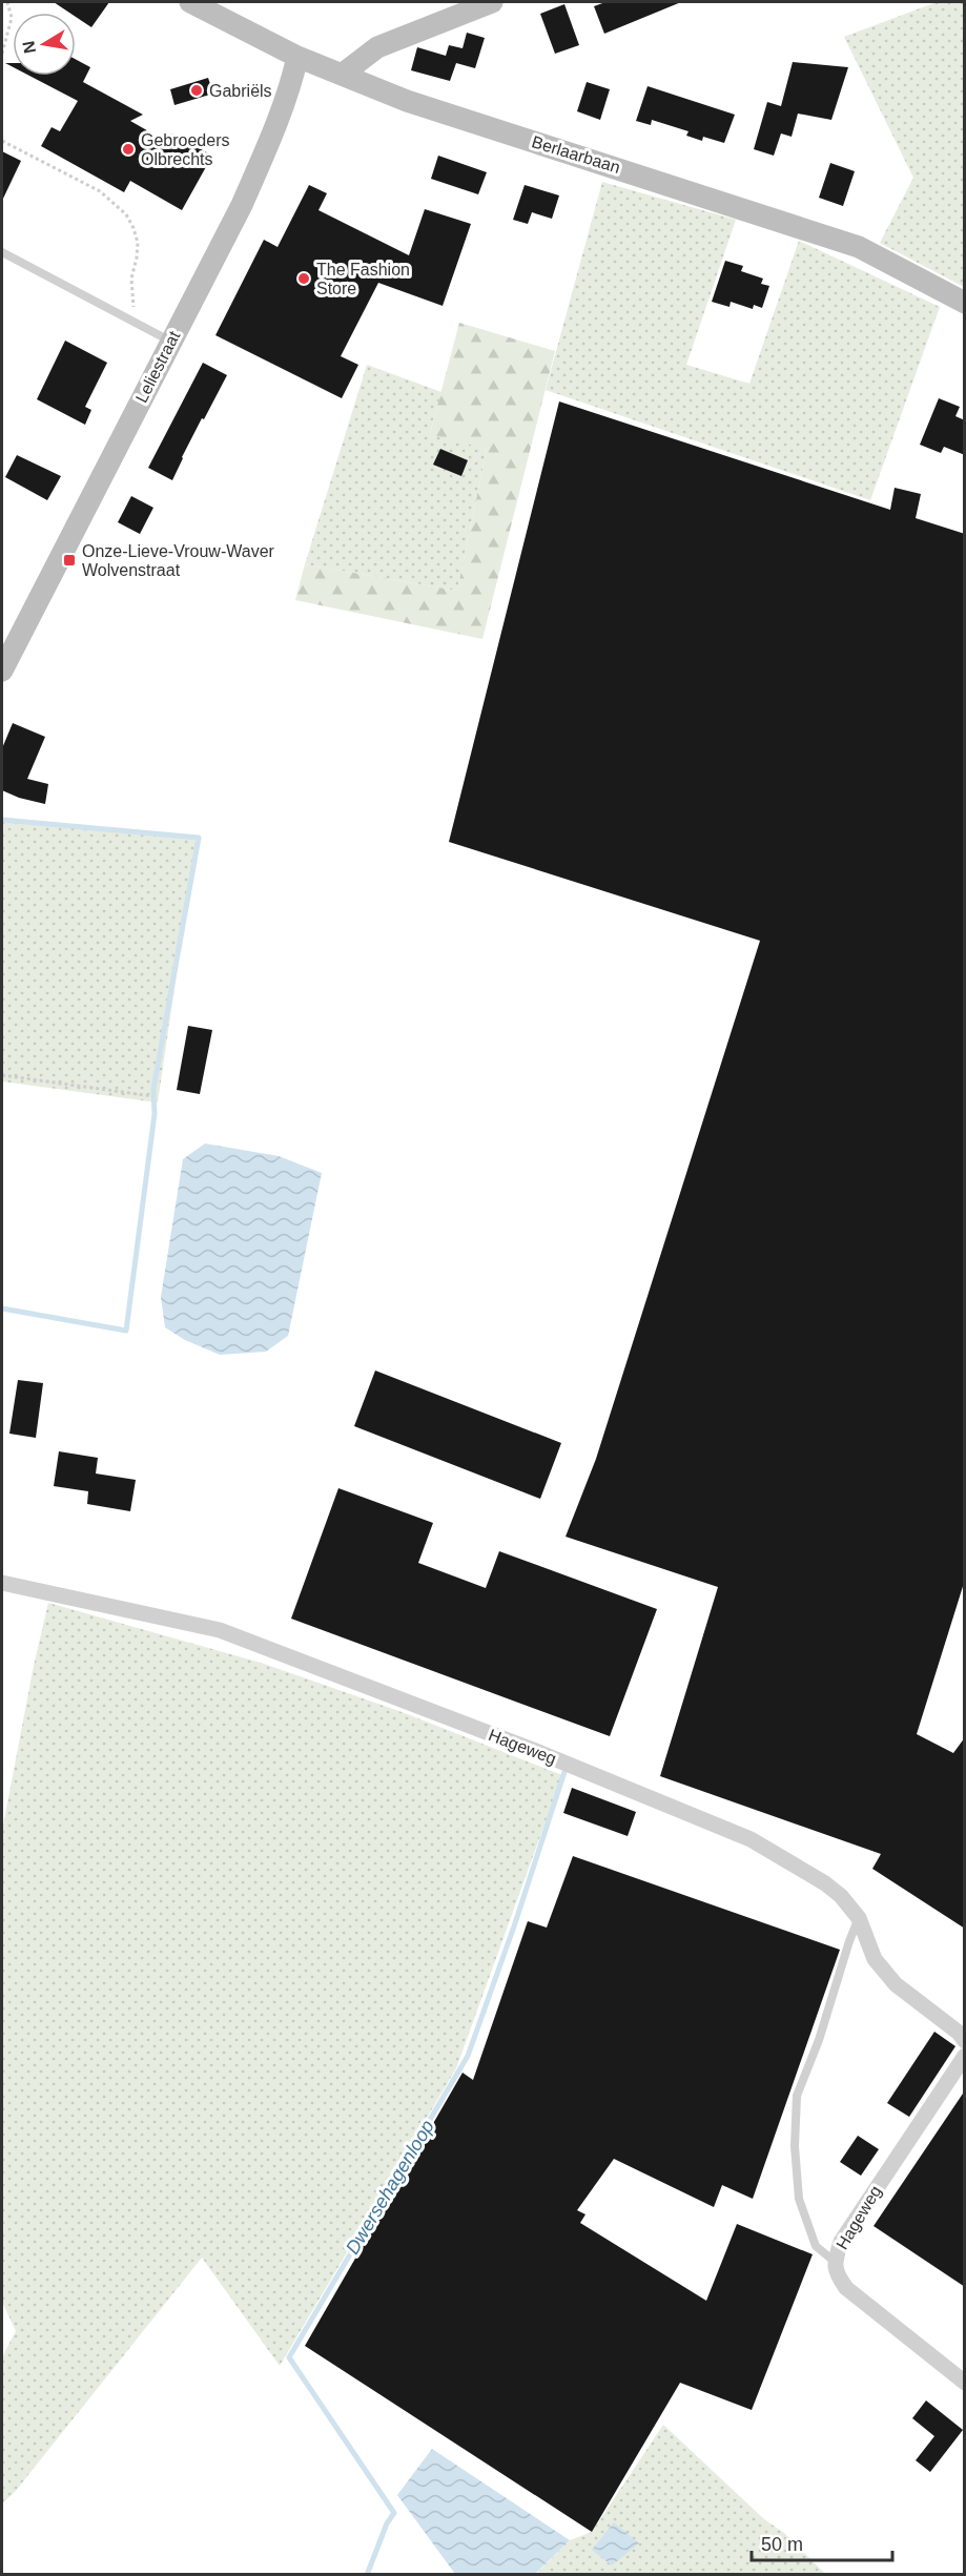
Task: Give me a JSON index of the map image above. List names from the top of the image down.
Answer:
{
  "streets": {
    "street": ["Berlaarbaan", "Leliestraat", "Hageweg"]
  },
  "crossings": [
    ["Berlaarbaan", "Leliestraat"]
  ],
  "water": ["Dwersehagenloop"],
  "places": {
    "other": ["Gabriëls", "Gebroeders Olbrechts", "The Fashion Store"],
    "transit": ["Onze-Lieve-Vrouw-Waver Wolvenstraat"]
  },
  "scale_bar": "50 m",
  "north": "left"
}
